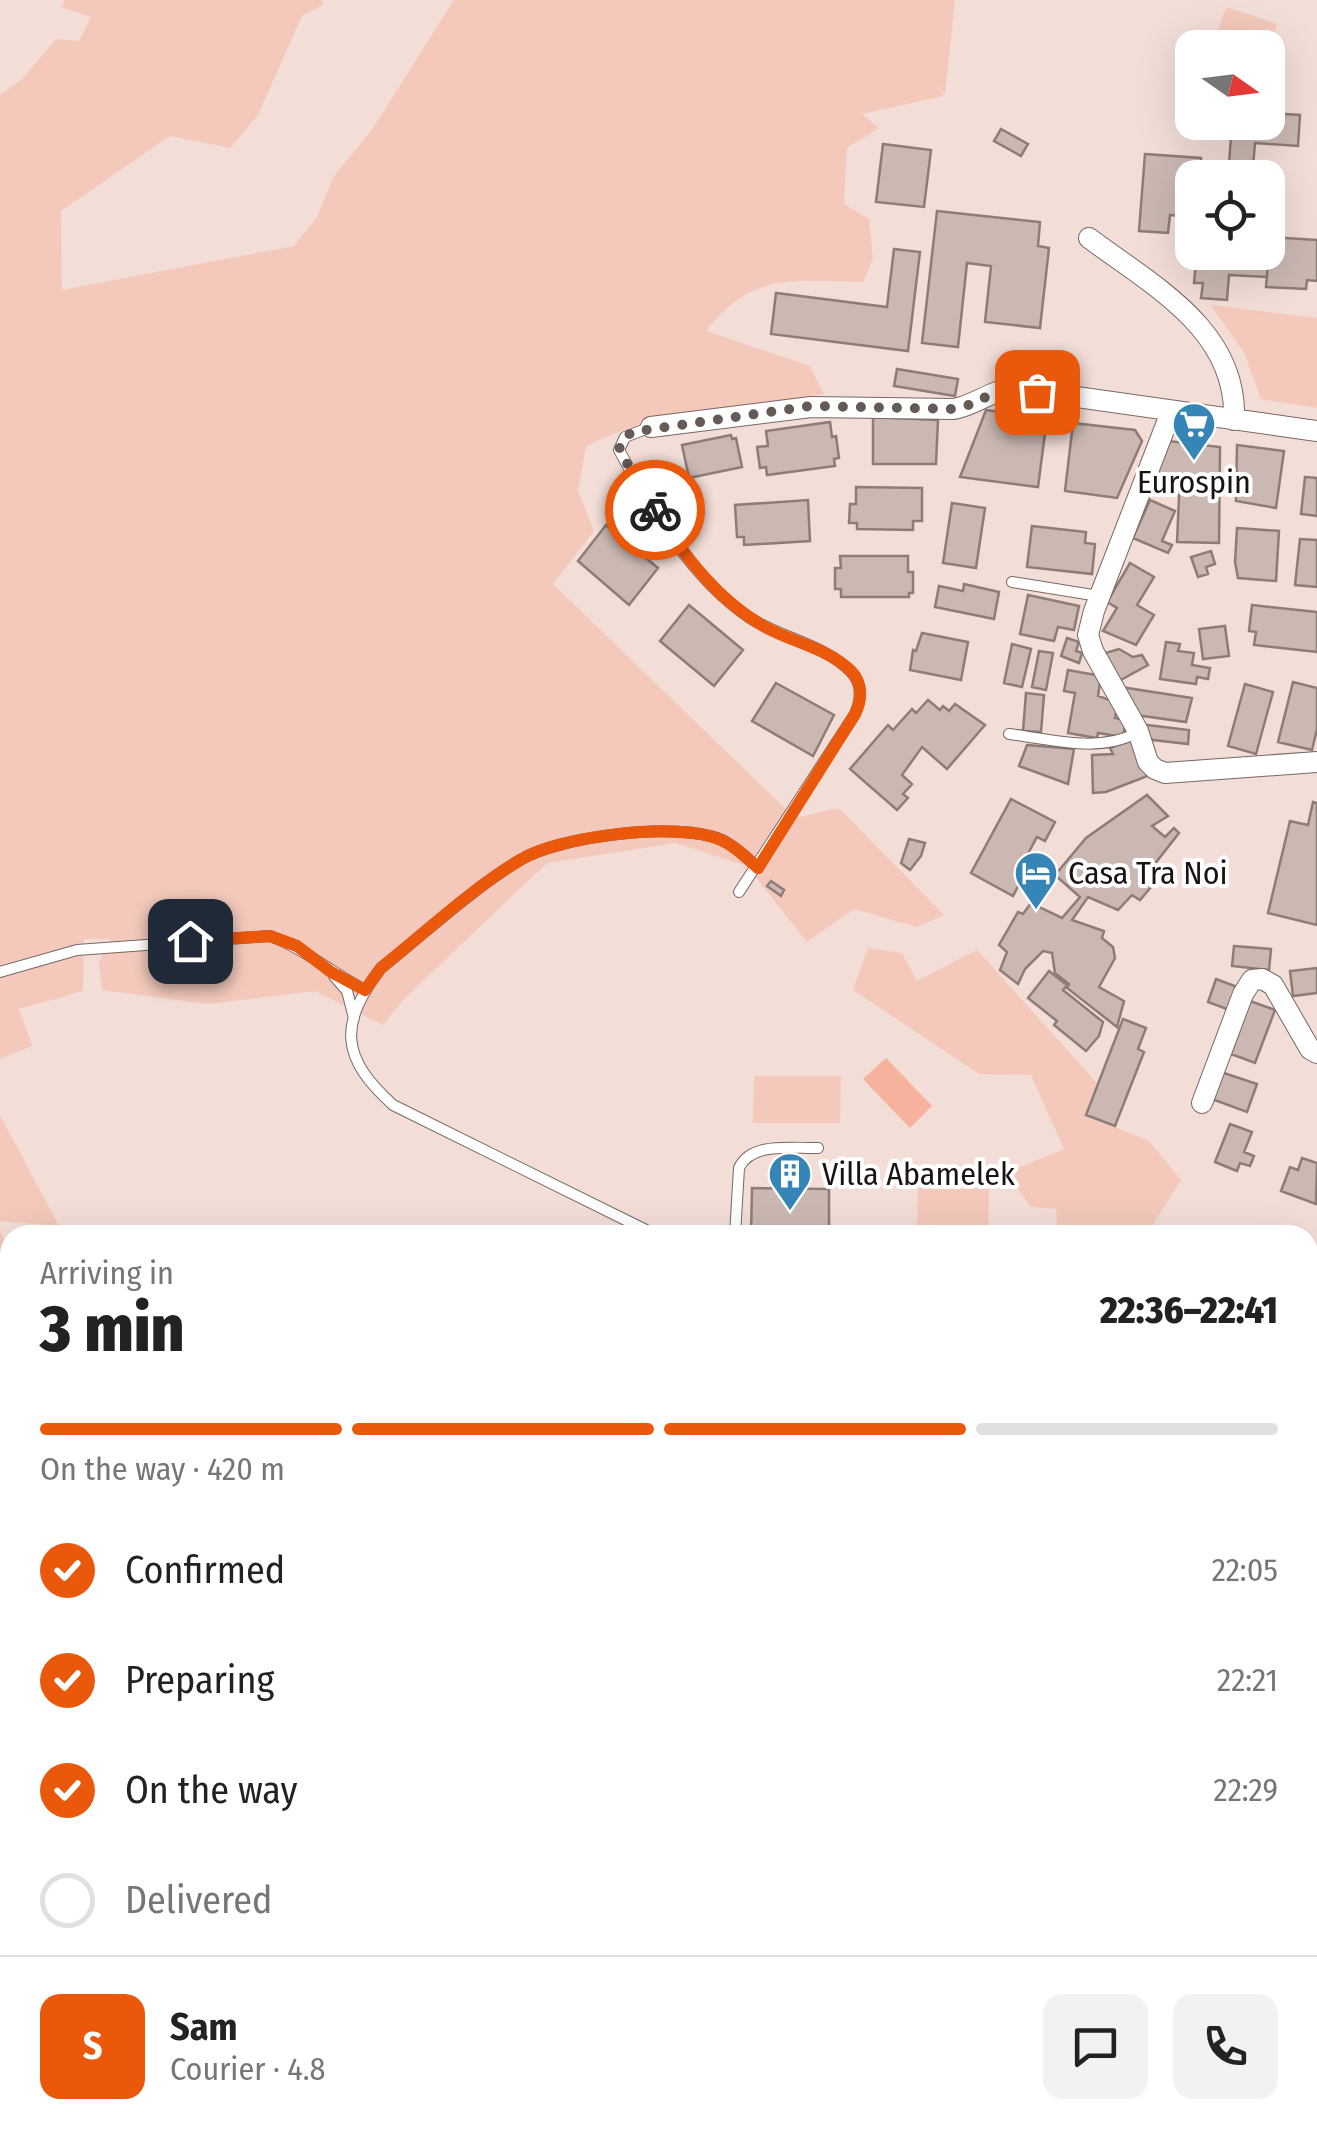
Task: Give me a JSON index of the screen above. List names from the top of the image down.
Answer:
{
  "places": {
    "supermarket": ["Eurospin"],
    "hotel": ["Casa Tra Noi"],
    "building": ["Villa Abamelek"]
  },
  "north": "right",
  "page": {
    "heading": ["3 min", "Arriving in", "22:36–22:41"],
    "panel": ["Sam", "Courier · 4.8"],
    "bar": "On the way · 420 m",
    "list": [
      ["Confirmed", "22:05"],
      ["Preparing", "22:21"],
      ["On the way", "22:29"],
      "Delivered"
    ],
    "round": "S"
  }
}
